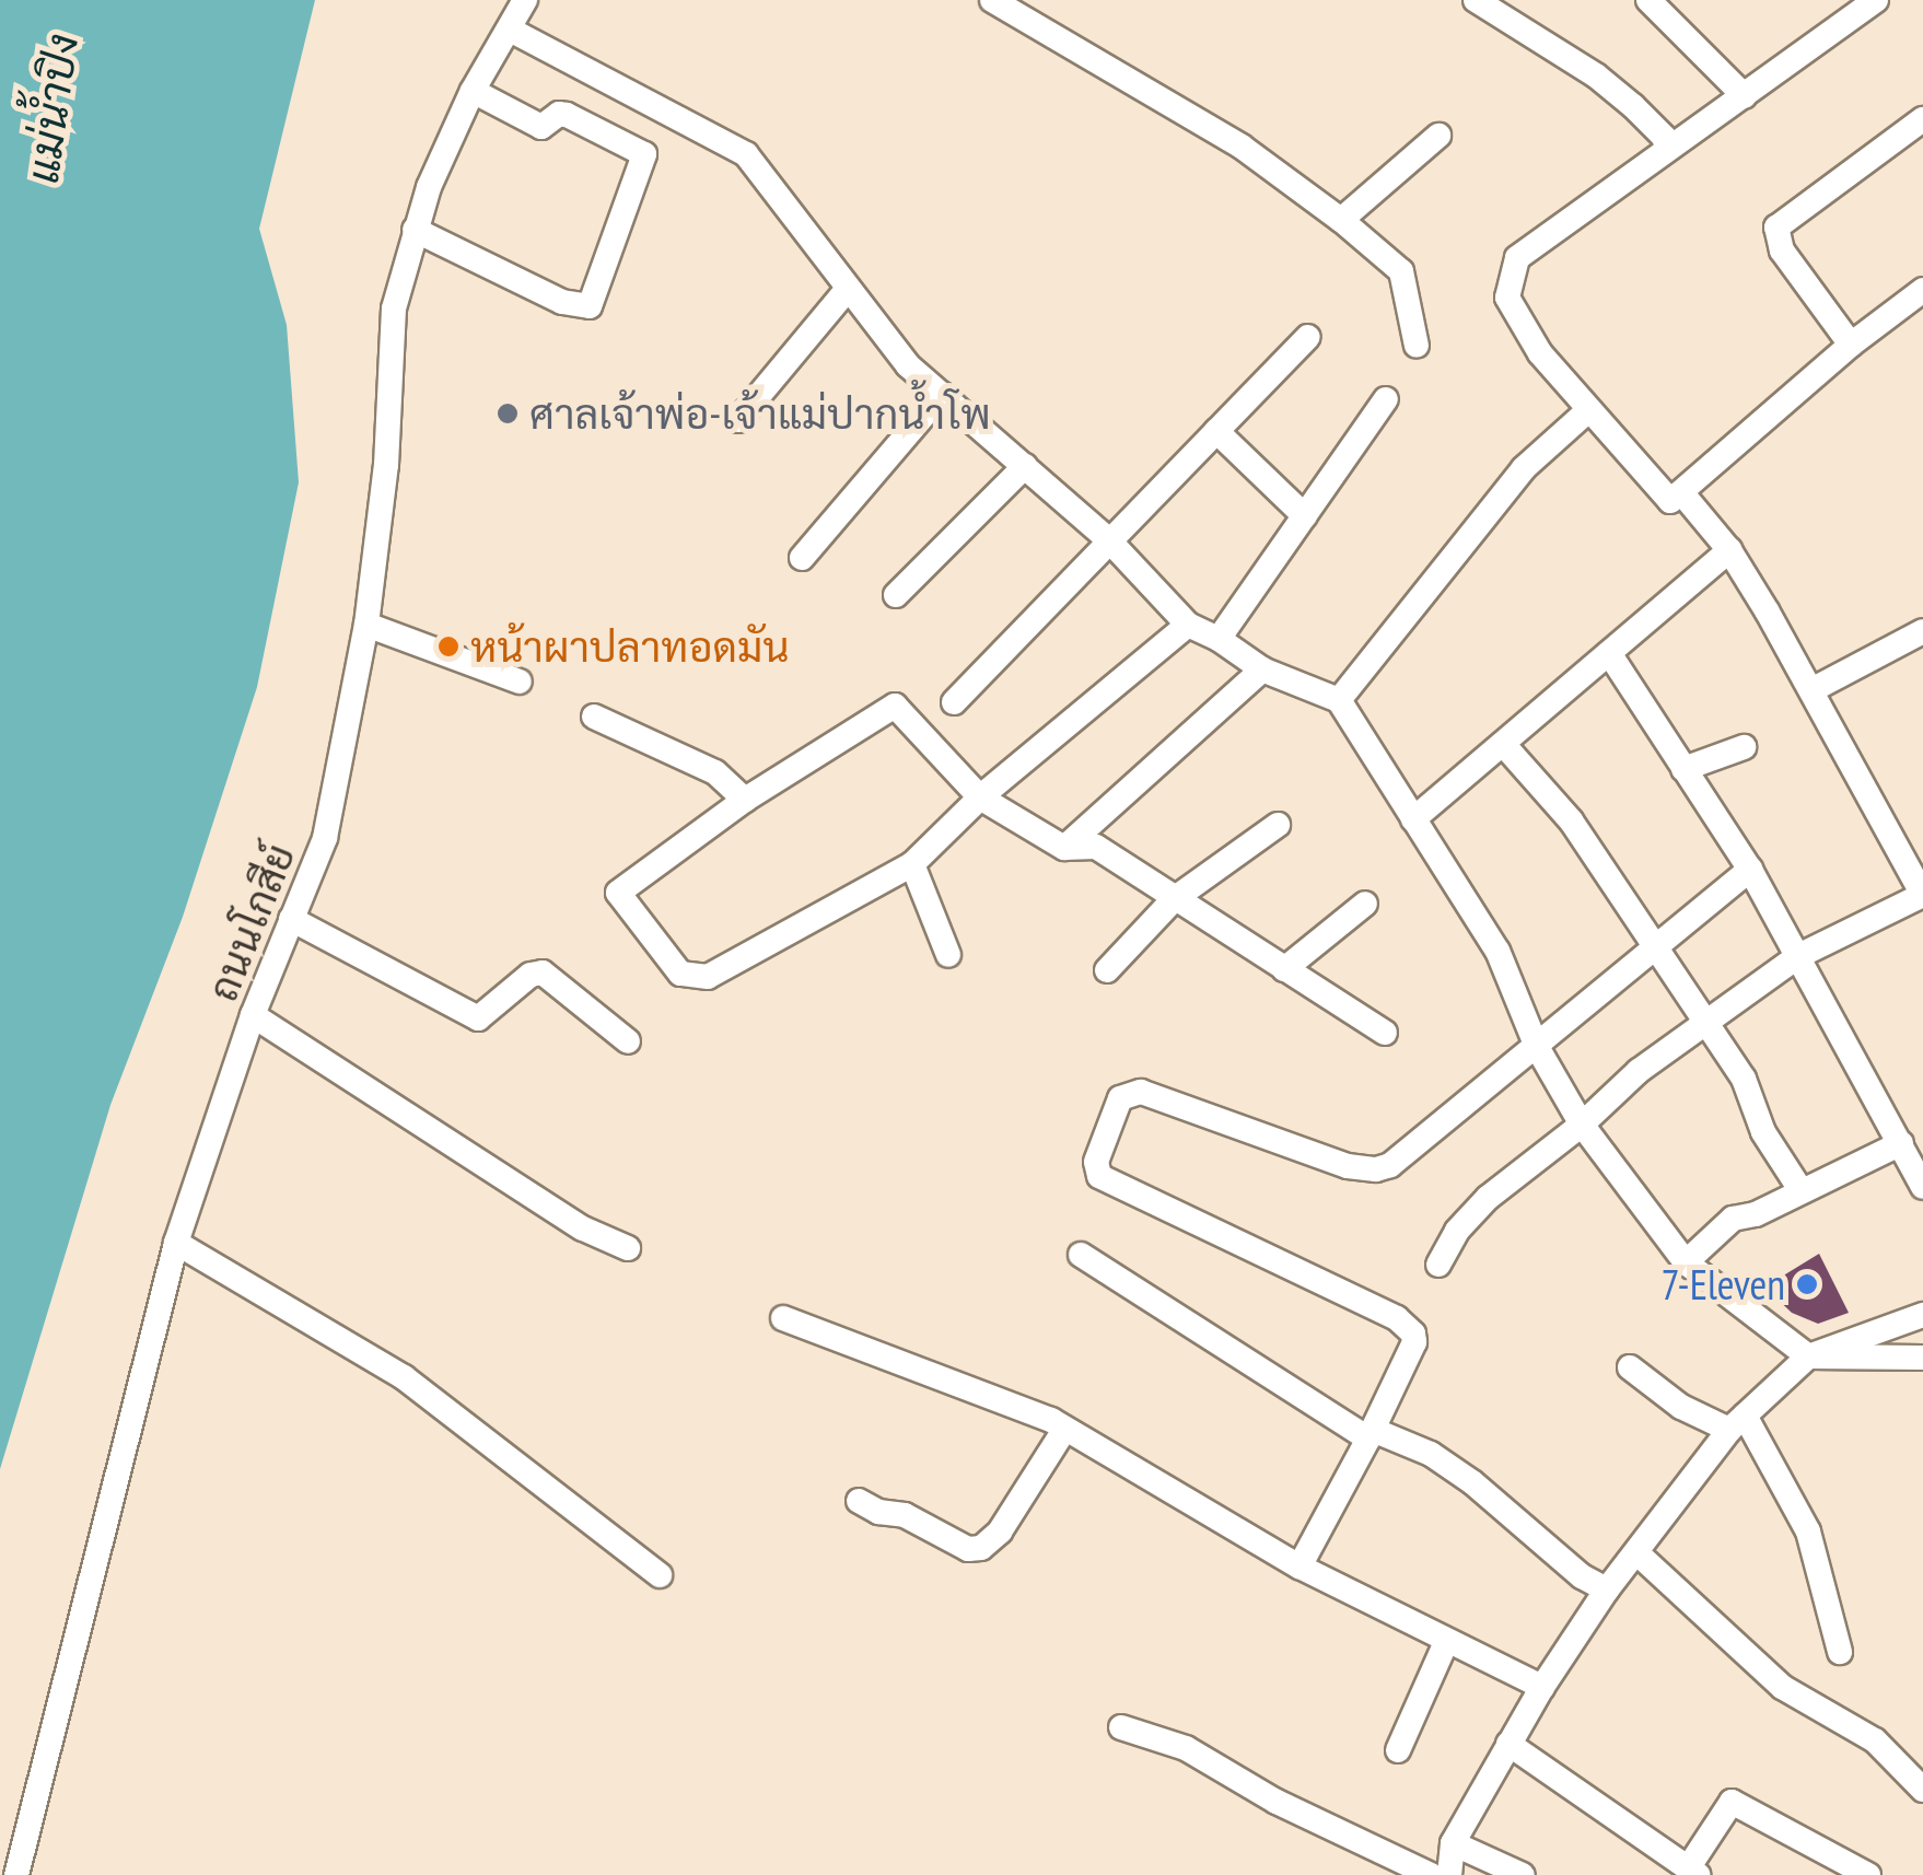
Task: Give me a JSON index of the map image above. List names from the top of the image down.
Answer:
{
  "streets": {
    "street": ["ถนนโกสีย์"]
  },
  "water": ["แม่น้ำปิง"],
  "places": ["ศาลเจ้าพ่อ-เจ้าแม่ปากน้ำโพ", "หน้าผาปลาทอดมัน", "7-Eleven"]
}
